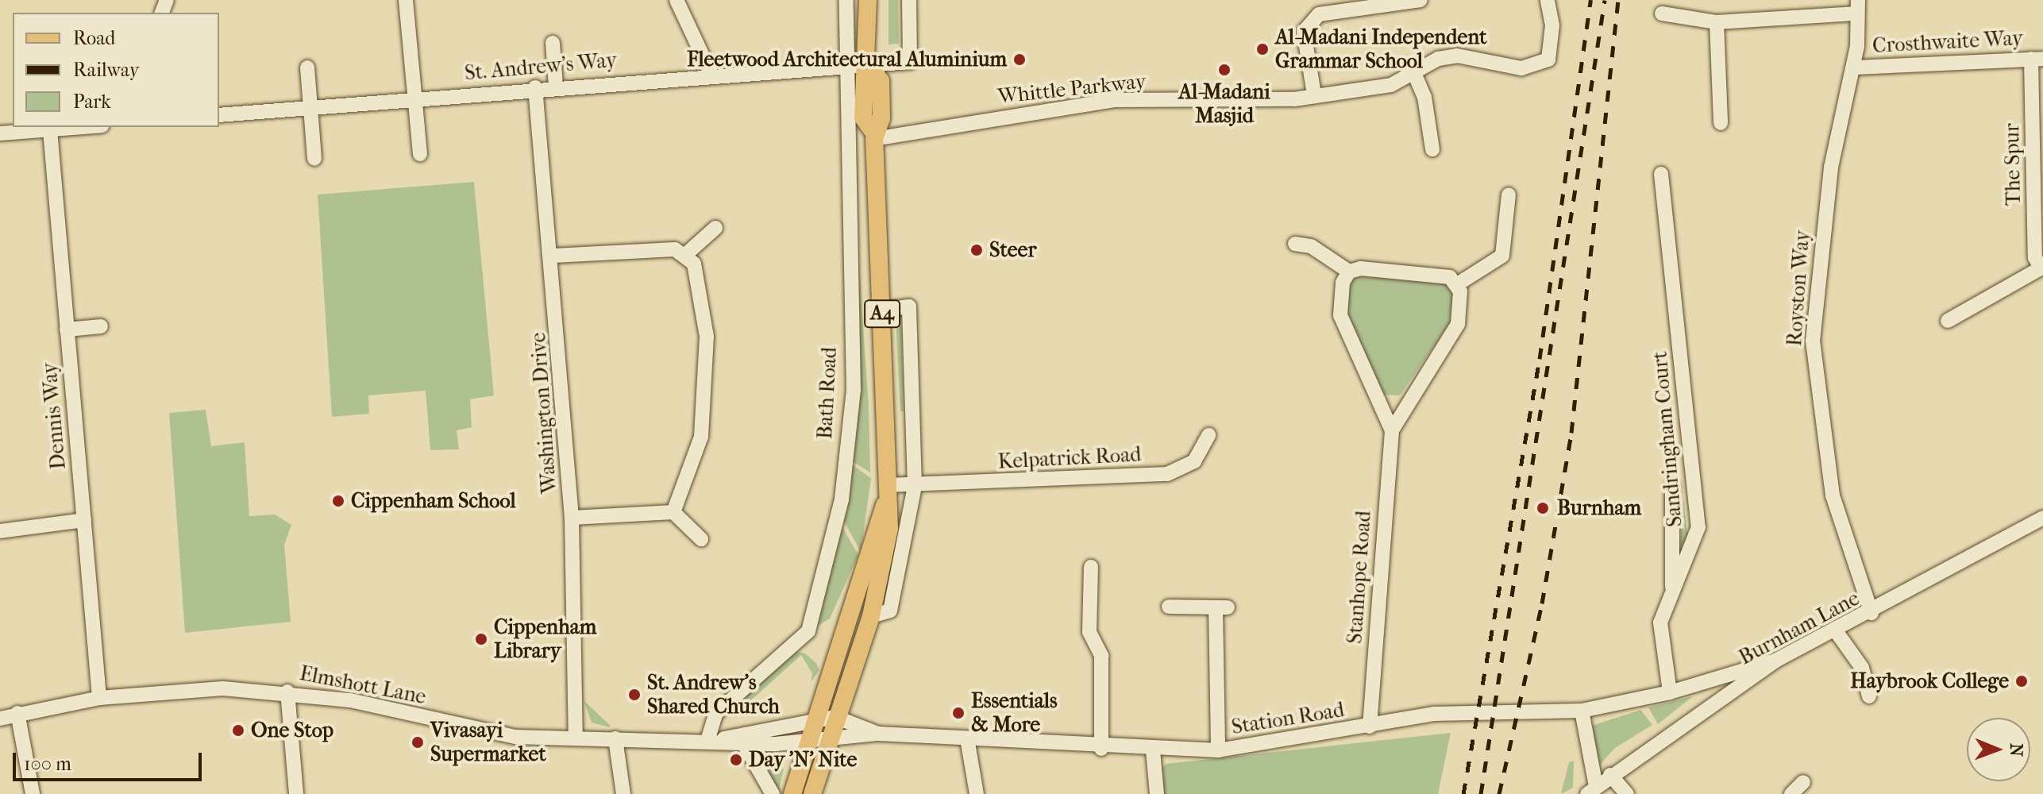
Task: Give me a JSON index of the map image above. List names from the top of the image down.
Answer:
{
  "streets": {
    "main road": ["A4"],
    "street": [
      "Crosthwaite Way",
      "St. Andrew's Way",
      "Whittle Parkway",
      "The Spur",
      "Royston Way",
      "Bath Road",
      "Washington Drive",
      "Dennis Way",
      "Sandringham Court",
      "Kelpatrick Road",
      "Stanhope Road",
      "Burnham Lane",
      "Elmshott Lane",
      "Station Road"
    ]
  },
  "crossings": [
    ["Crosthwaite Way", "The Spur"],
    ["Crosthwaite Way", "Royston Way"],
    ["St. Andrew's Way", "A4"],
    ["St. Andrew's Way", "Bath Road"],
    ["St. Andrew's Way", "Washington Drive"],
    ["Whittle Parkway", "A4"],
    ["Royston Way", "Burnham Lane"],
    ["A4", "Kelpatrick Road"],
    ["A4", "Elmshott Lane"],
    ["A4", "Station Road"],
    ["Bath Road", "Elmshott Lane"],
    ["Washington Drive", "Elmshott Lane"],
    ["Dennis Way", "Elmshott Lane"],
    ["Sandringham Court", "Station Road"],
    ["Stanhope Road", "Station Road"],
    ["Burnham Lane", "Station Road"],
    ["Elmshott Lane", "Station Road"]
  ],
  "places": [
    "Al-Madani Independent Grammar School",
    "Fleetwood Architectural Aluminium",
    "Al-Madani Masjid",
    "Steer",
    "Cippenham School",
    "Burnham",
    "Cippenham Library",
    "Haybrook College",
    "St. Andrew's Shared Church",
    "Essentials & More",
    "One Stop",
    "Vivasayi Supermarket",
    "Day 'N' Nite"
  ],
  "legend": ["Road", "Railway", "Park"],
  "scale_bar": "100 m",
  "north": "right"
}
